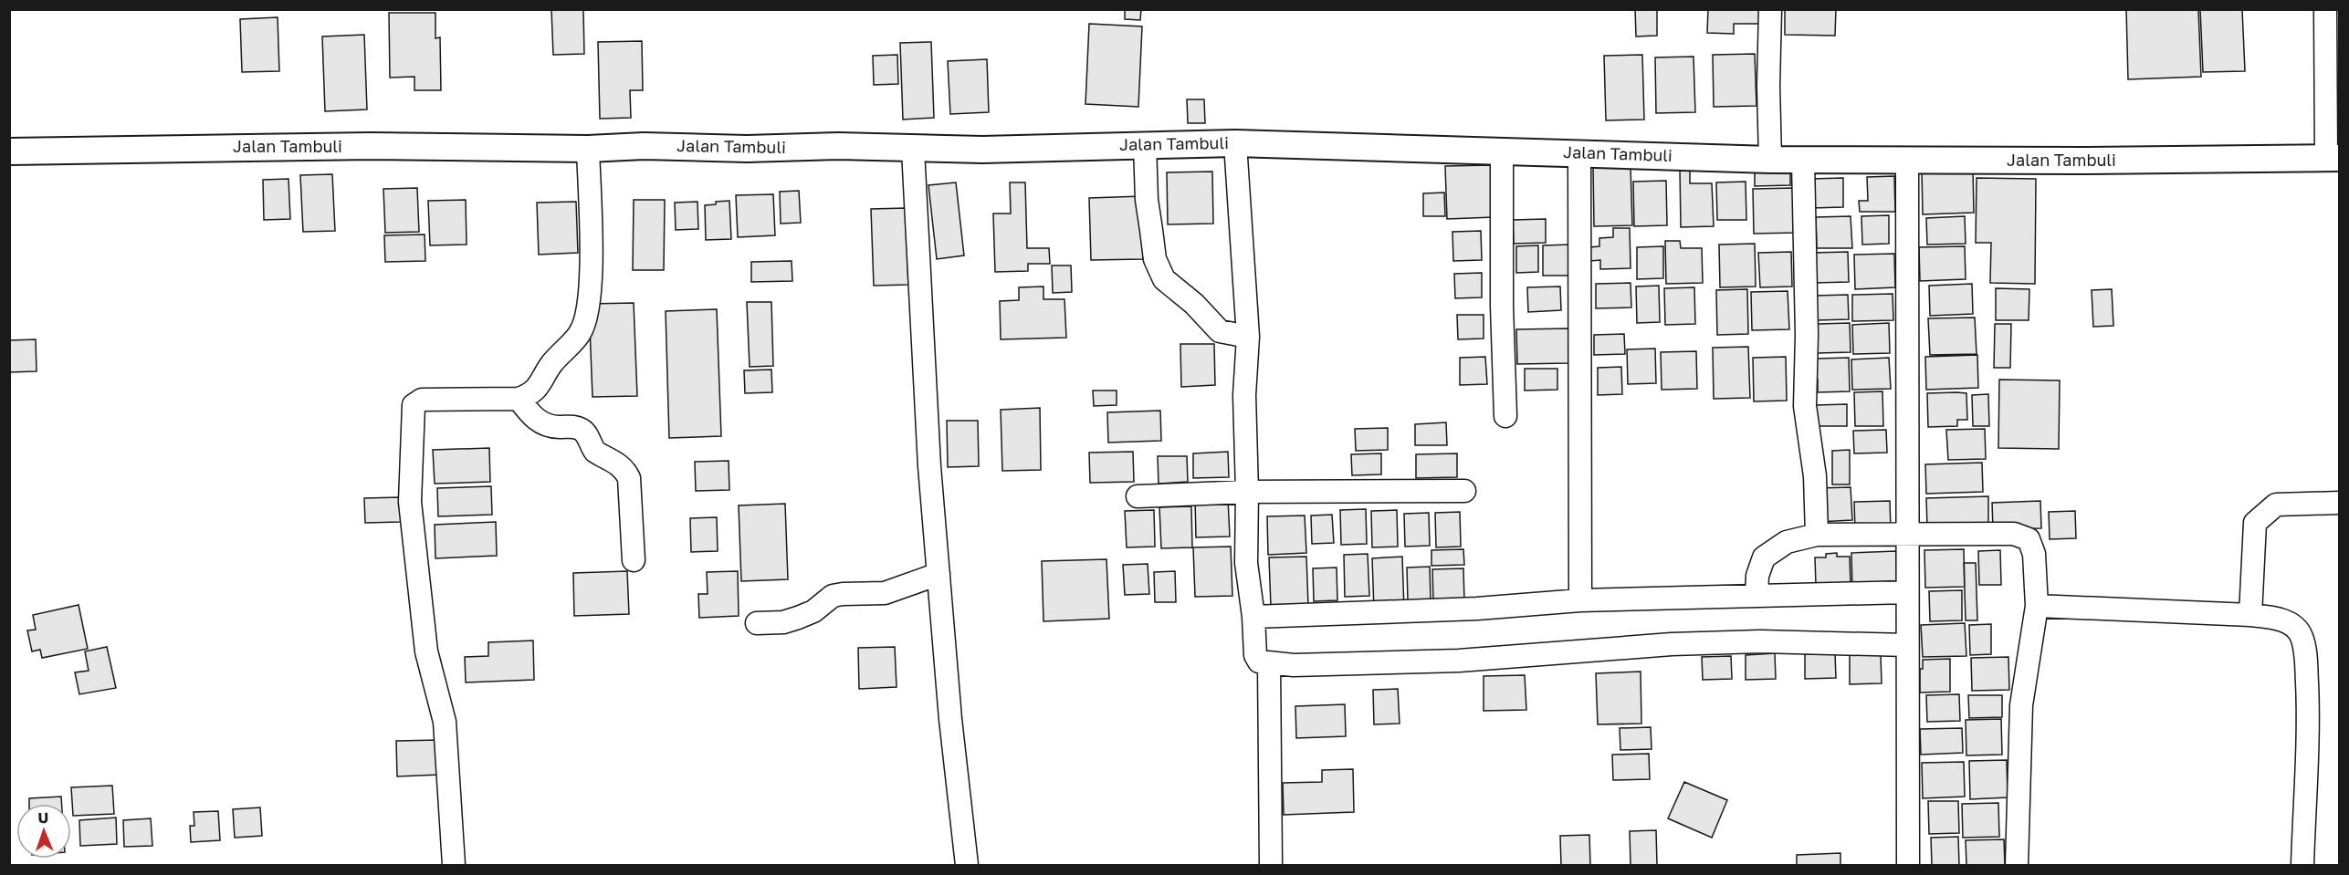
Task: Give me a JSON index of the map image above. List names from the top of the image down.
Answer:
{
  "streets": {
    "street": ["Jalan Tambuli"]
  },
  "north": "top"
}
